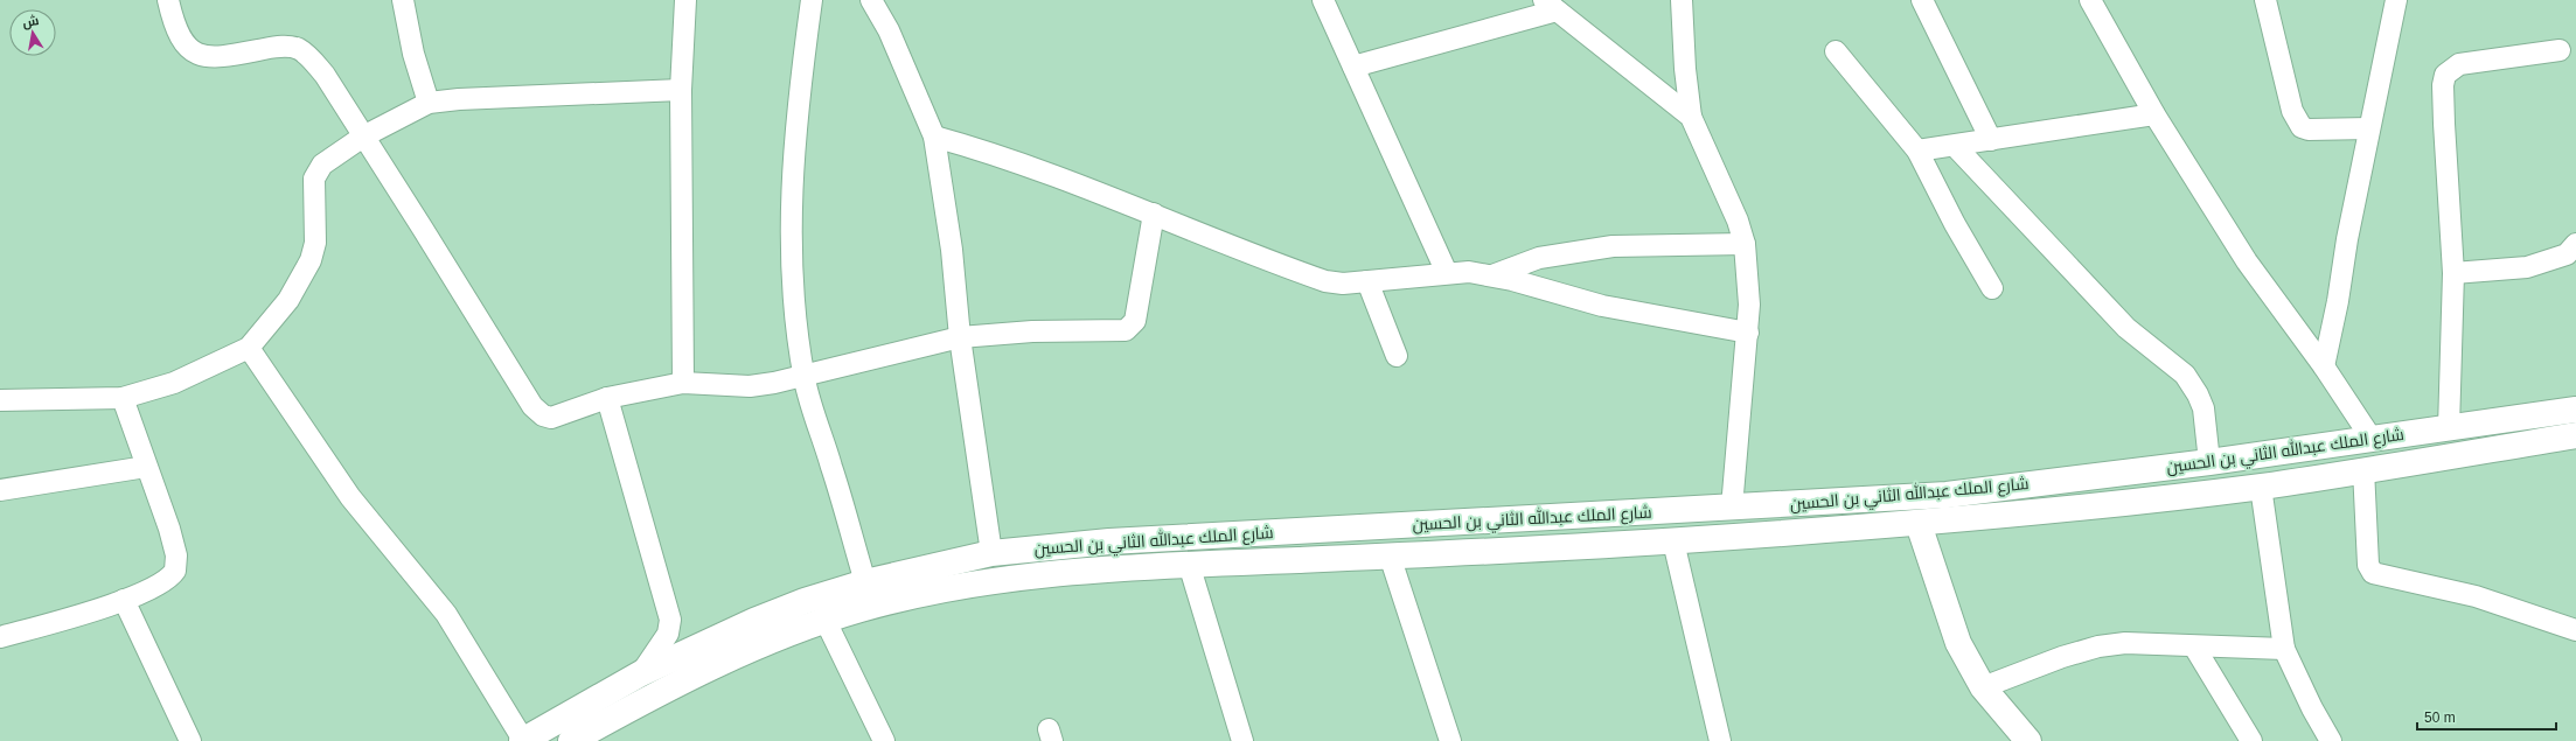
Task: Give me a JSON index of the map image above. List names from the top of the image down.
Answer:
{
  "streets": {
    "main road": ["شارع الملك عبدالله الثاني بن الحسين"]
  },
  "scale_bar": "50 m",
  "north": "top"
}
